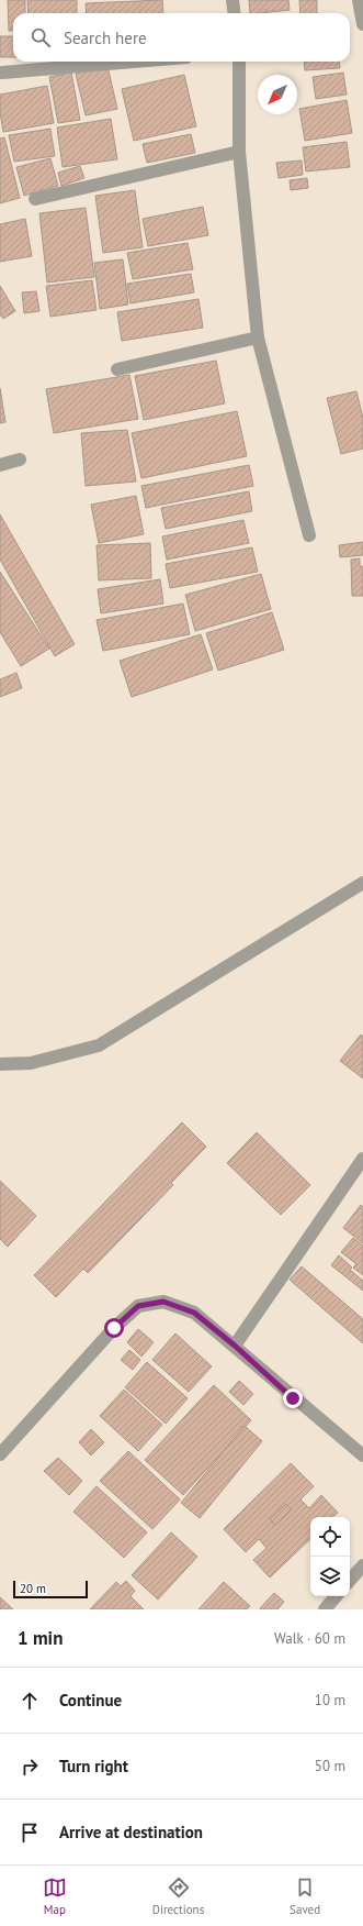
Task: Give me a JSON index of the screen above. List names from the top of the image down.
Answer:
{
  "scale_bar": "20 m",
  "north": "bottom left",
  "page": {
    "search": "Search here",
    "scale": "20 m",
    "heading": ["1 min", "Walk · 60 m"],
    "list": [
      ["Continue", "10 m"],
      ["Turn right", "50 m"],
      "Arrive at destination"
    ],
    "nav": ["Map", "Directions", "Saved"]
  }
}
